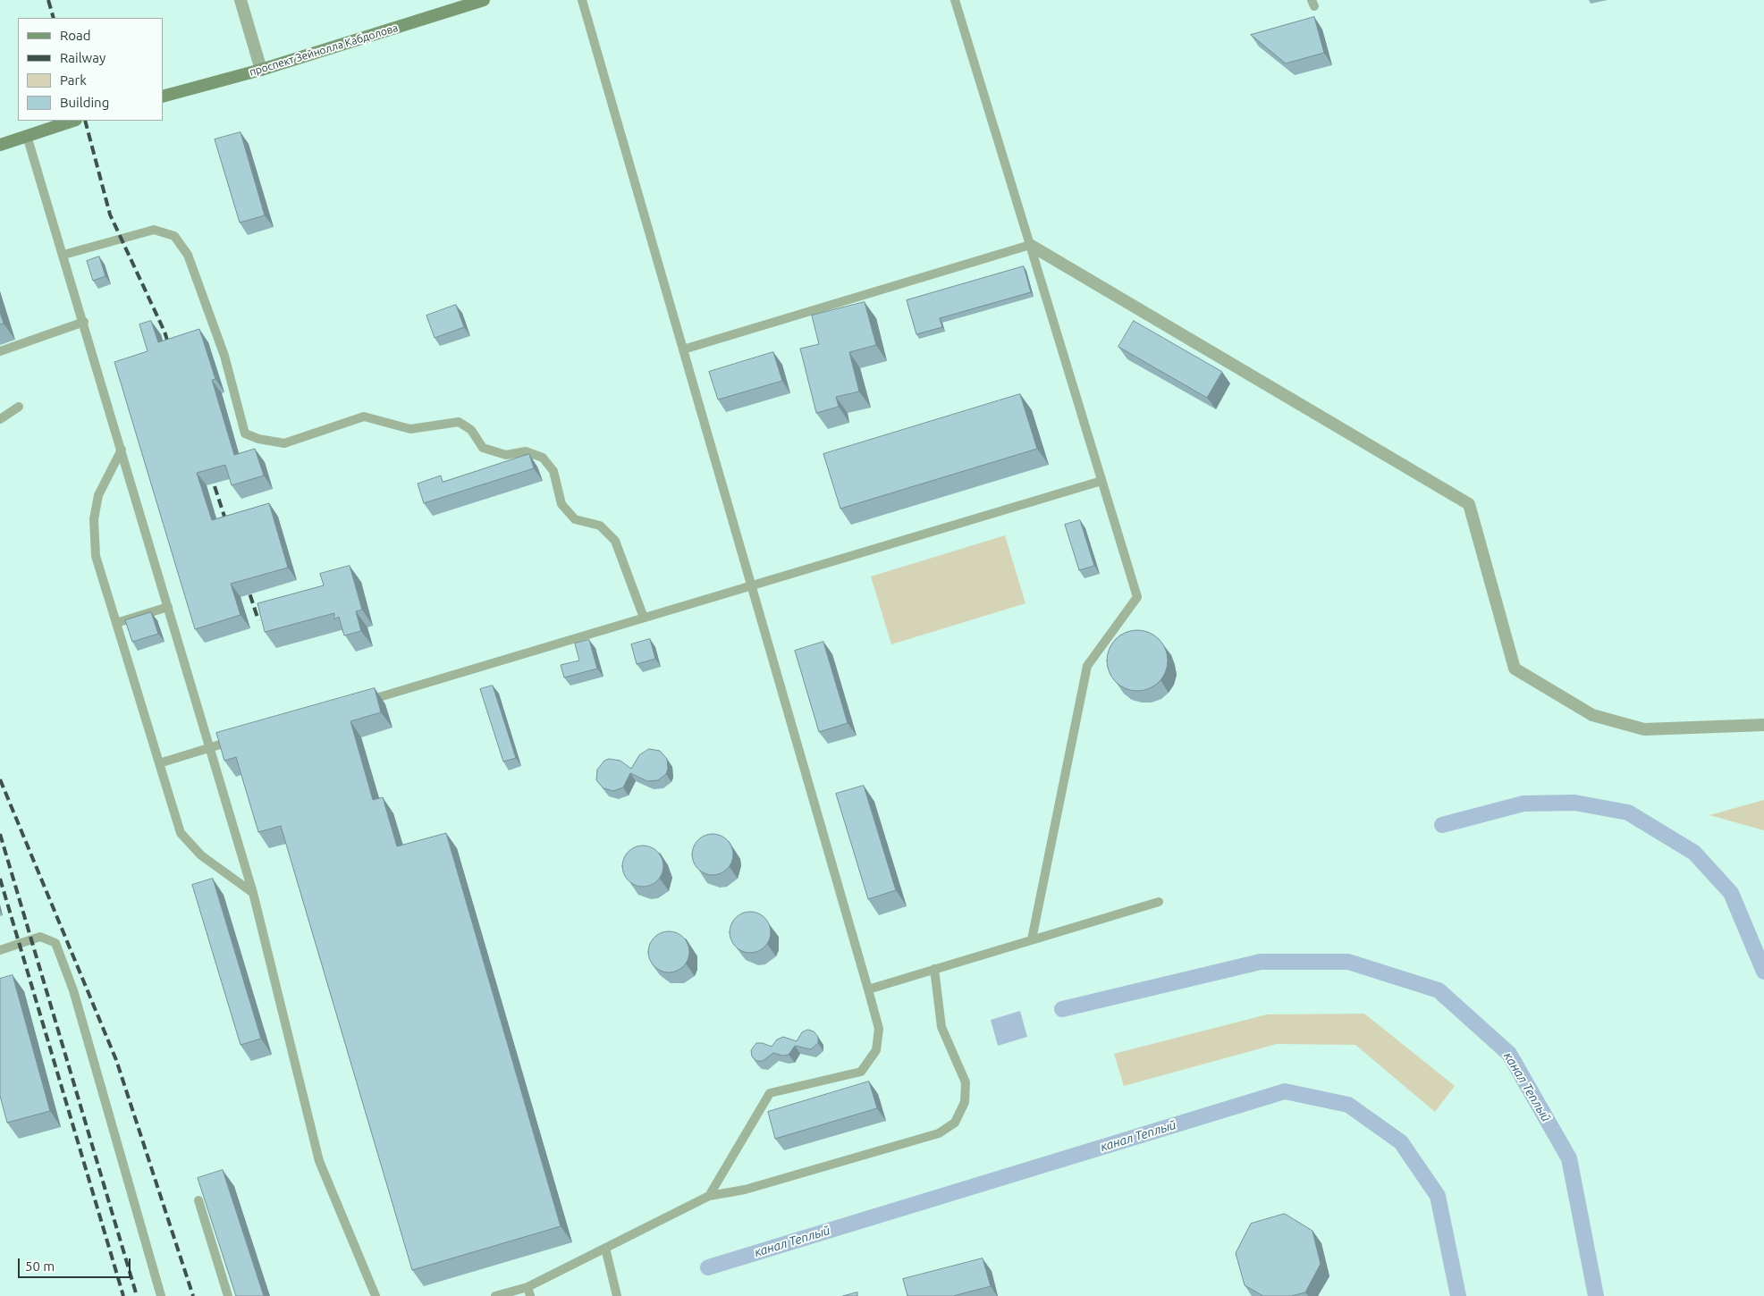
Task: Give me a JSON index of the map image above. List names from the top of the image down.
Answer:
{
  "streets": {
    "main road": ["проспект Зейнолла Кабдолова"]
  },
  "water": ["канал Теплый"],
  "legend": [
    "Road",
    "Railway",
    "Park",
    "Building"
  ],
  "scale_bar": "50 m"
}
